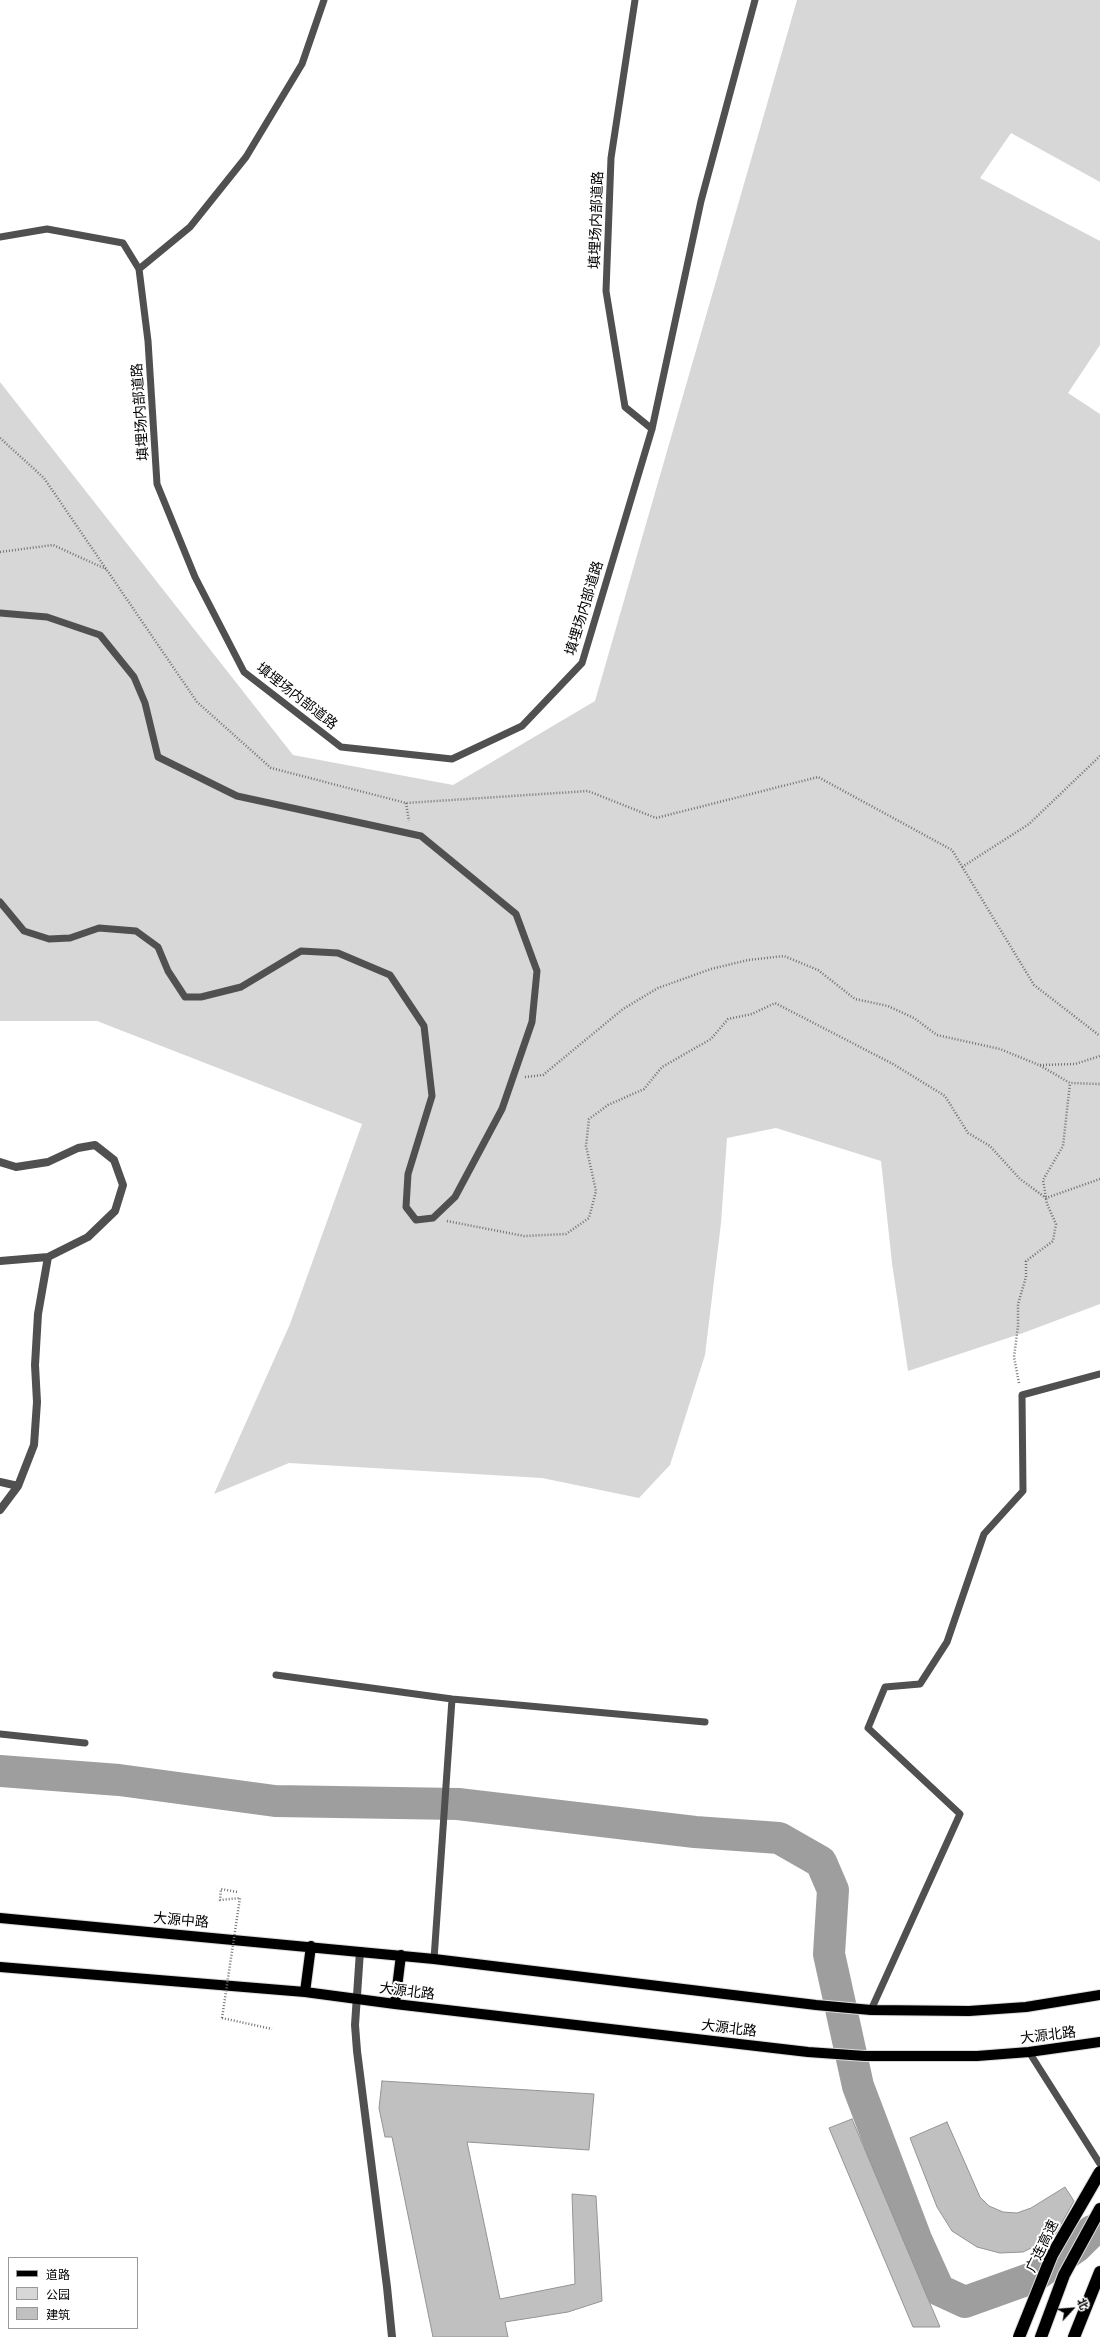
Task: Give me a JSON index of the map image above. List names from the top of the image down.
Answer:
{
  "streets": {
    "highway": ["广连高速"],
    "main road": ["大源中路", "大源北路"],
    "lane": ["填埋场内部道路"]
  },
  "legend": ["道路", "公园", "建筑"],
  "north": "top right"
}
